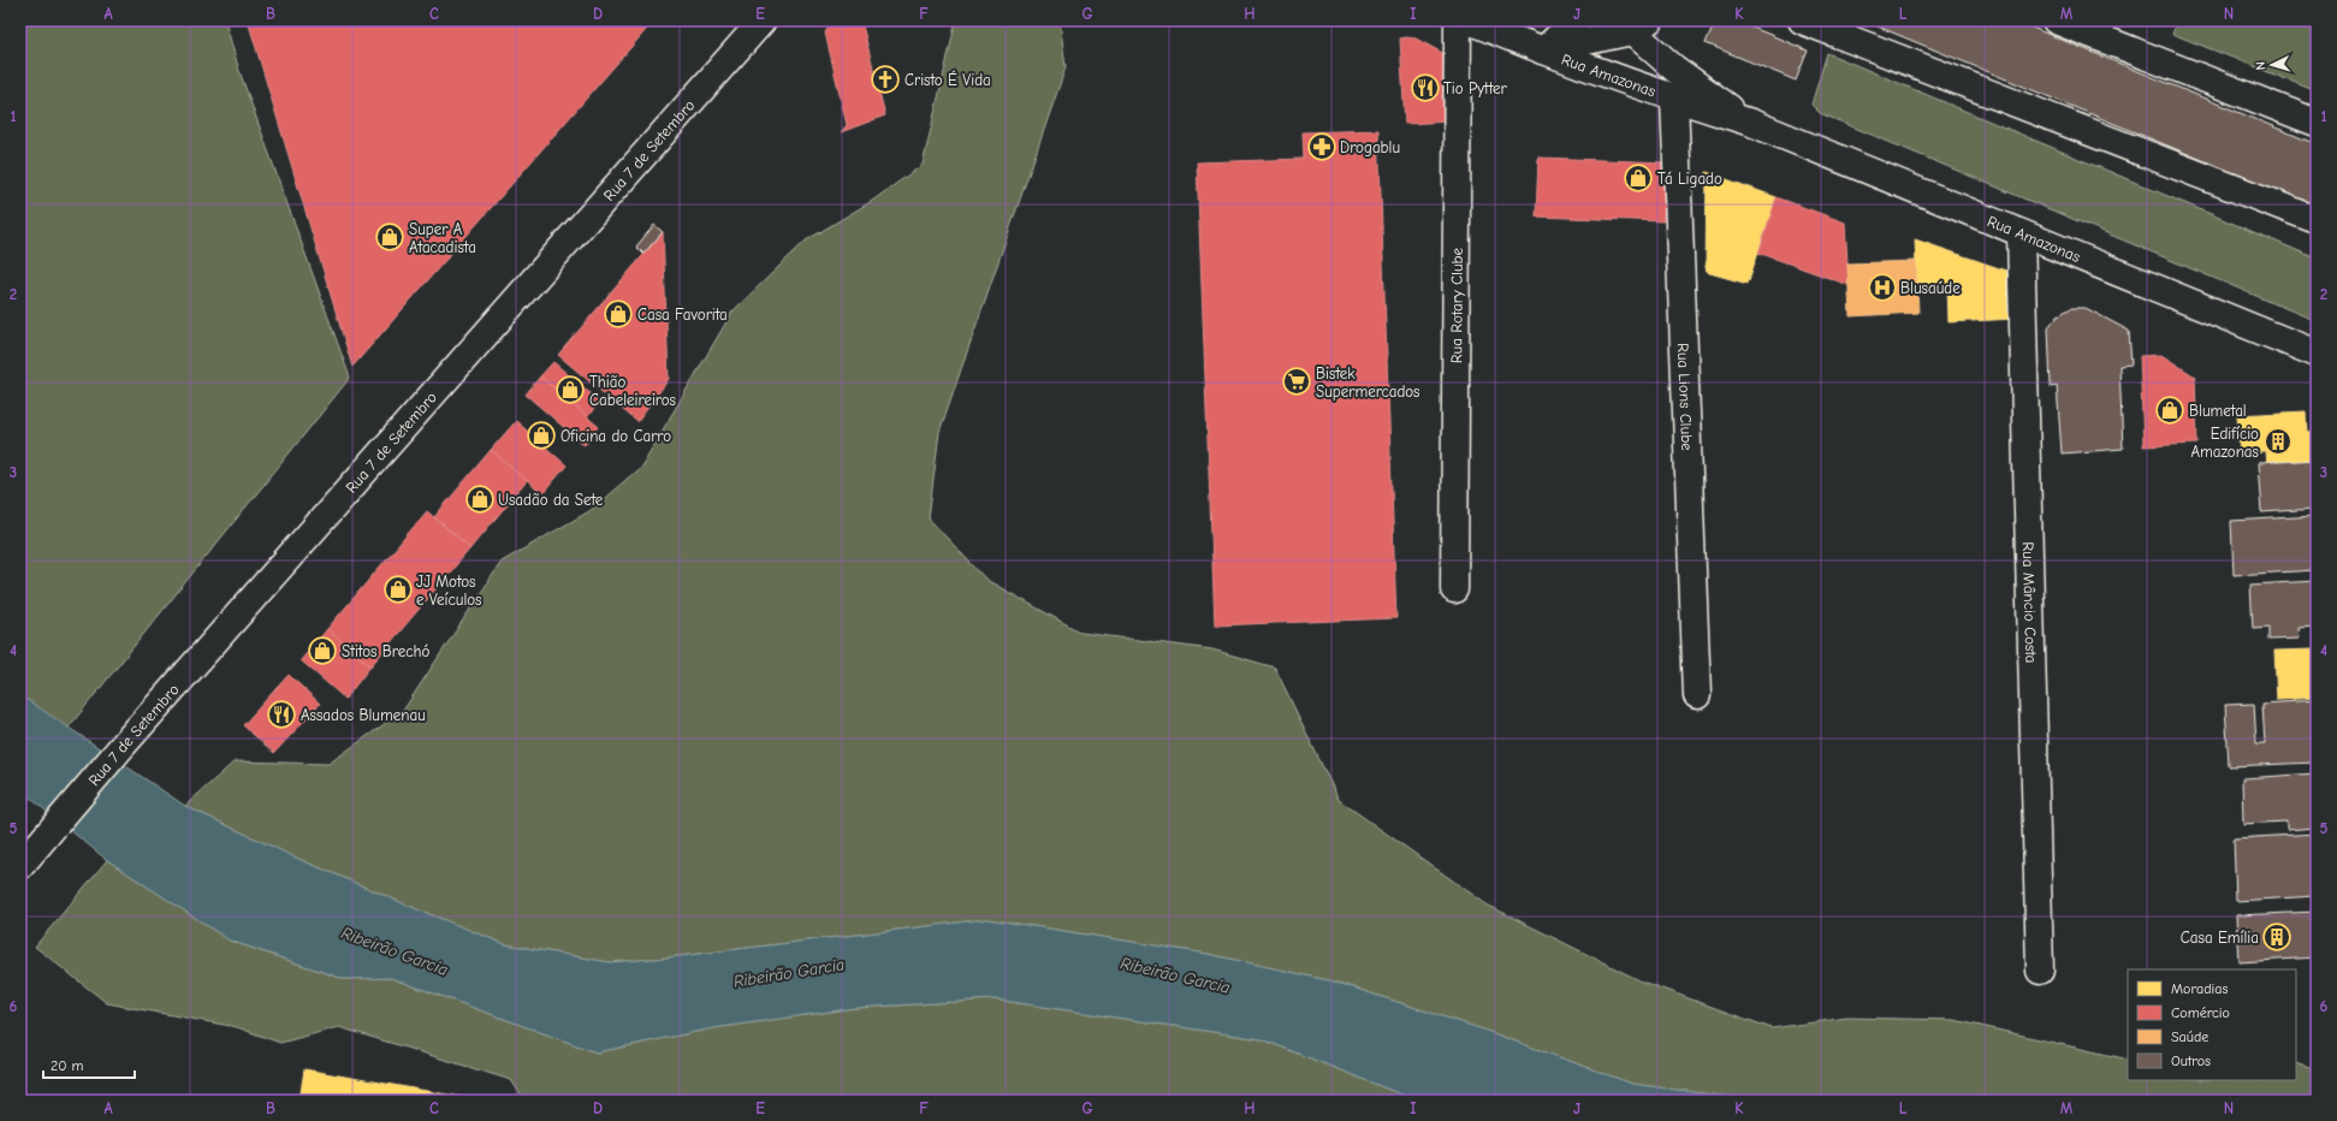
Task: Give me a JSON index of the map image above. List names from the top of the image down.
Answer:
{
  "streets": {
    "main road": [
      "Rua Amazonas",
      "Rua 7 de Setembro",
      "Rua Rotary Clube",
      "Rua Lions Clube",
      "Rua Mâncio Costa"
    ]
  },
  "crossings": [
    ["Rua Amazonas", "Rua Lions Clube"],
    ["Rua Amazonas", "Rua Mâncio Costa"]
  ],
  "water": ["Ribeirão Garcia"],
  "places": {
    "church": ["Cristo É Vida"],
    "restaurant": ["Tio Pytter", "Assados Blumenau"],
    "pharmacy": ["Drogablu"],
    "shop": [
      "Tá Ligado",
      "Super A Atacadista",
      "Casa Favorita",
      "Thião Cabeleireiros",
      "Blumetal",
      "Oficina do Carro",
      "Usadão da Sete",
      "JJ Motos e Veículos",
      "Stitos Brechó"
    ],
    "hospital": ["Blusaúde"],
    "supermarket": ["Bistek Supermercados"],
    "building": ["Edifício Amazonas", "Casa Emília"]
  },
  "legend": [
    "Moradias",
    "Comércio",
    "Saúde",
    "Outros"
  ],
  "scale_bar": "20 m",
  "north": "left",
  "grid": {
    "columns": [
      "A",
      "B",
      "C",
      "D",
      "E",
      "F",
      "G",
      "H",
      "I",
      "J",
      "K",
      "L",
      "M",
      "N"
    ],
    "rows": [
      "1",
      "2",
      "3",
      "4",
      "5",
      "6"
    ]
  }
}
